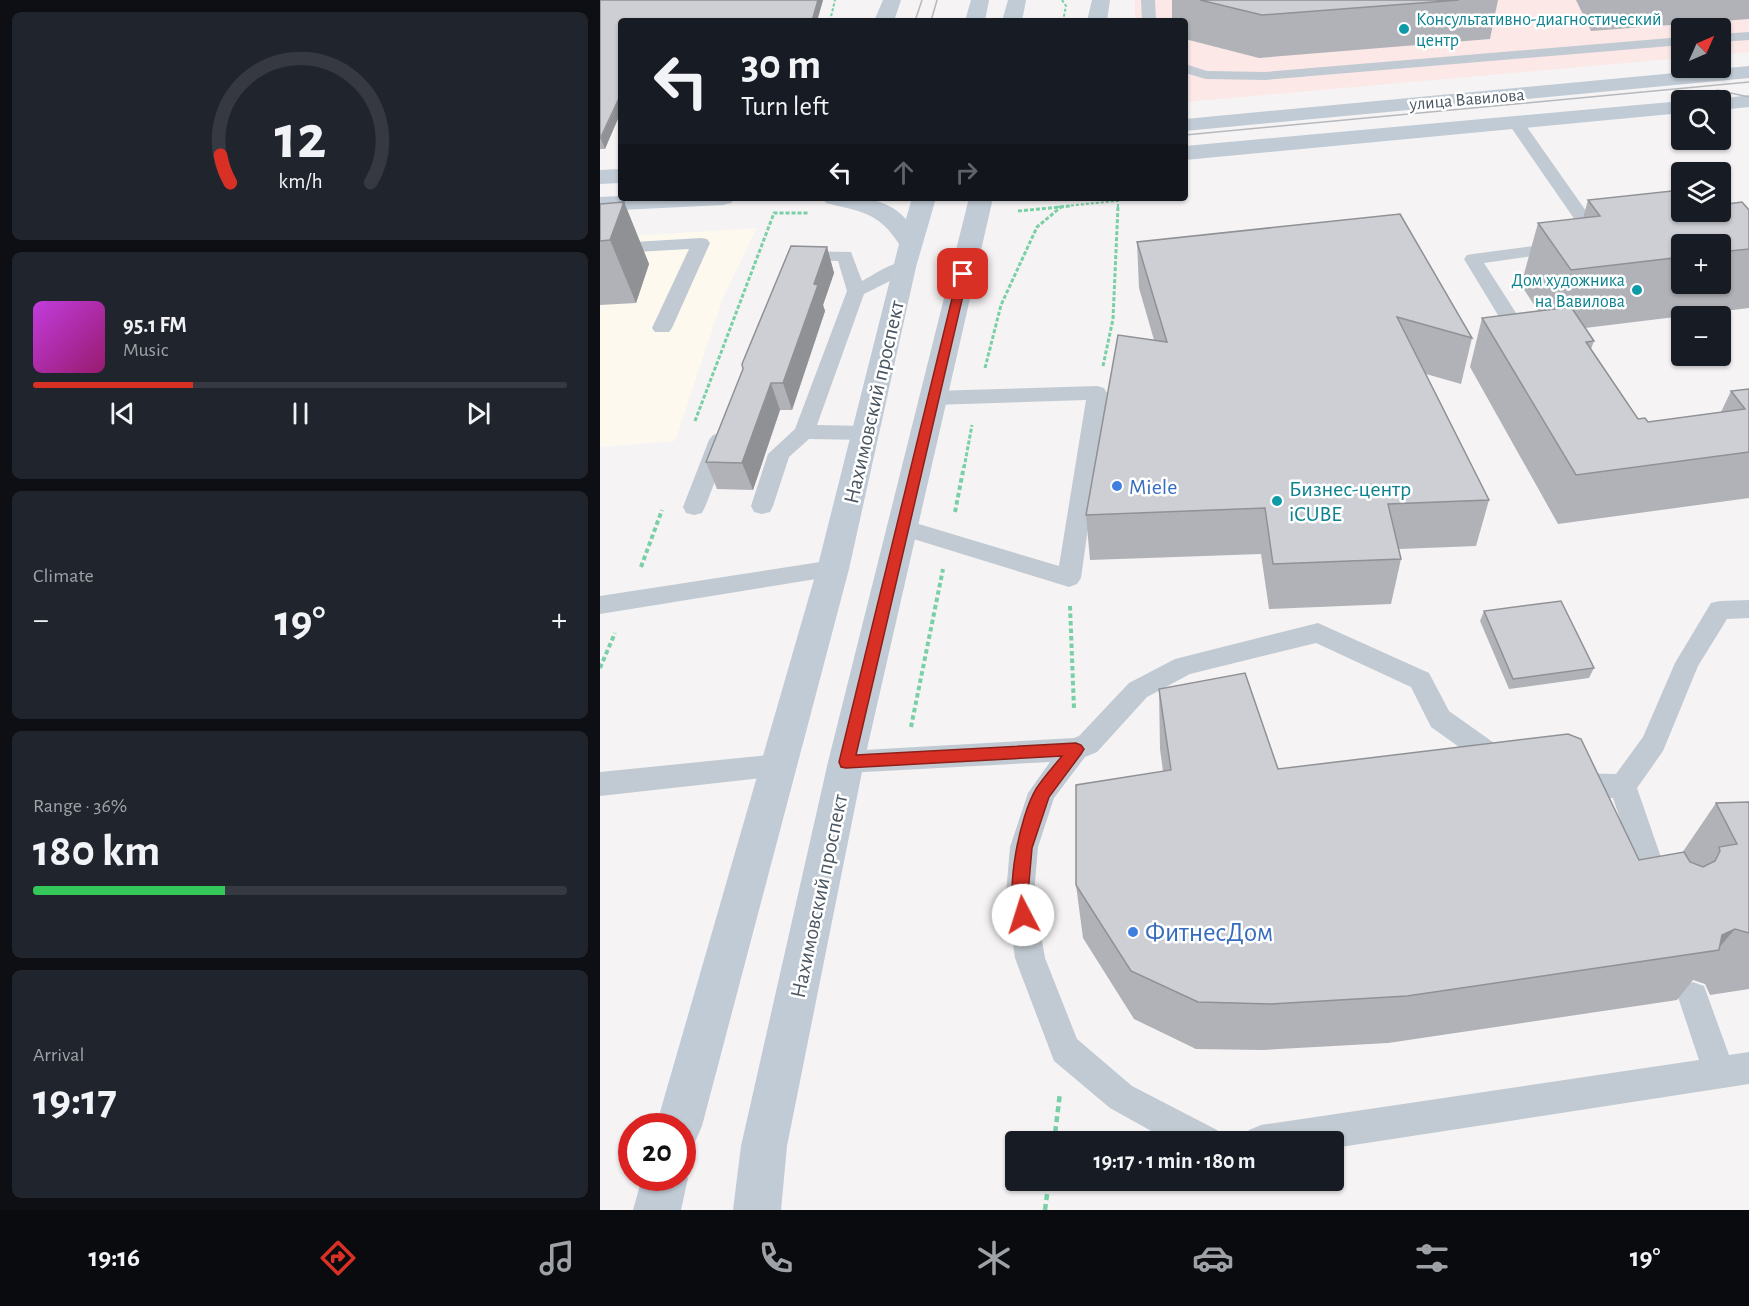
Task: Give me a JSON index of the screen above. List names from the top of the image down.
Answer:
{
  "streets": {
    "main road": ["улица Вавилова", "Нахимовский проспект"]
  },
  "places": [
    "Консультативно-диагностический центр",
    "Дом художника на Вавилова",
    "Miele",
    "Бизнес-центр iCUBE",
    "ФитнесДом"
  ],
  "north": "top right",
  "page": {
    "map_buttons": ["+", "−"],
    "turn": ["30 m", "Turn left"],
    "song": ["95.1 FM", "Music"],
    "tile": [
      "Climate",
      ["Range · 36%", "180 km"],
      ["Arrival", "19:17"]
    ],
    "heat": ["−", "19°", "+"],
    "limit": "20",
    "trip": "19:17 · 1 min · 180 m",
    "tabs": ["19:16", "19°"],
    "gauge": ["12", "km/h"]
  }
}
